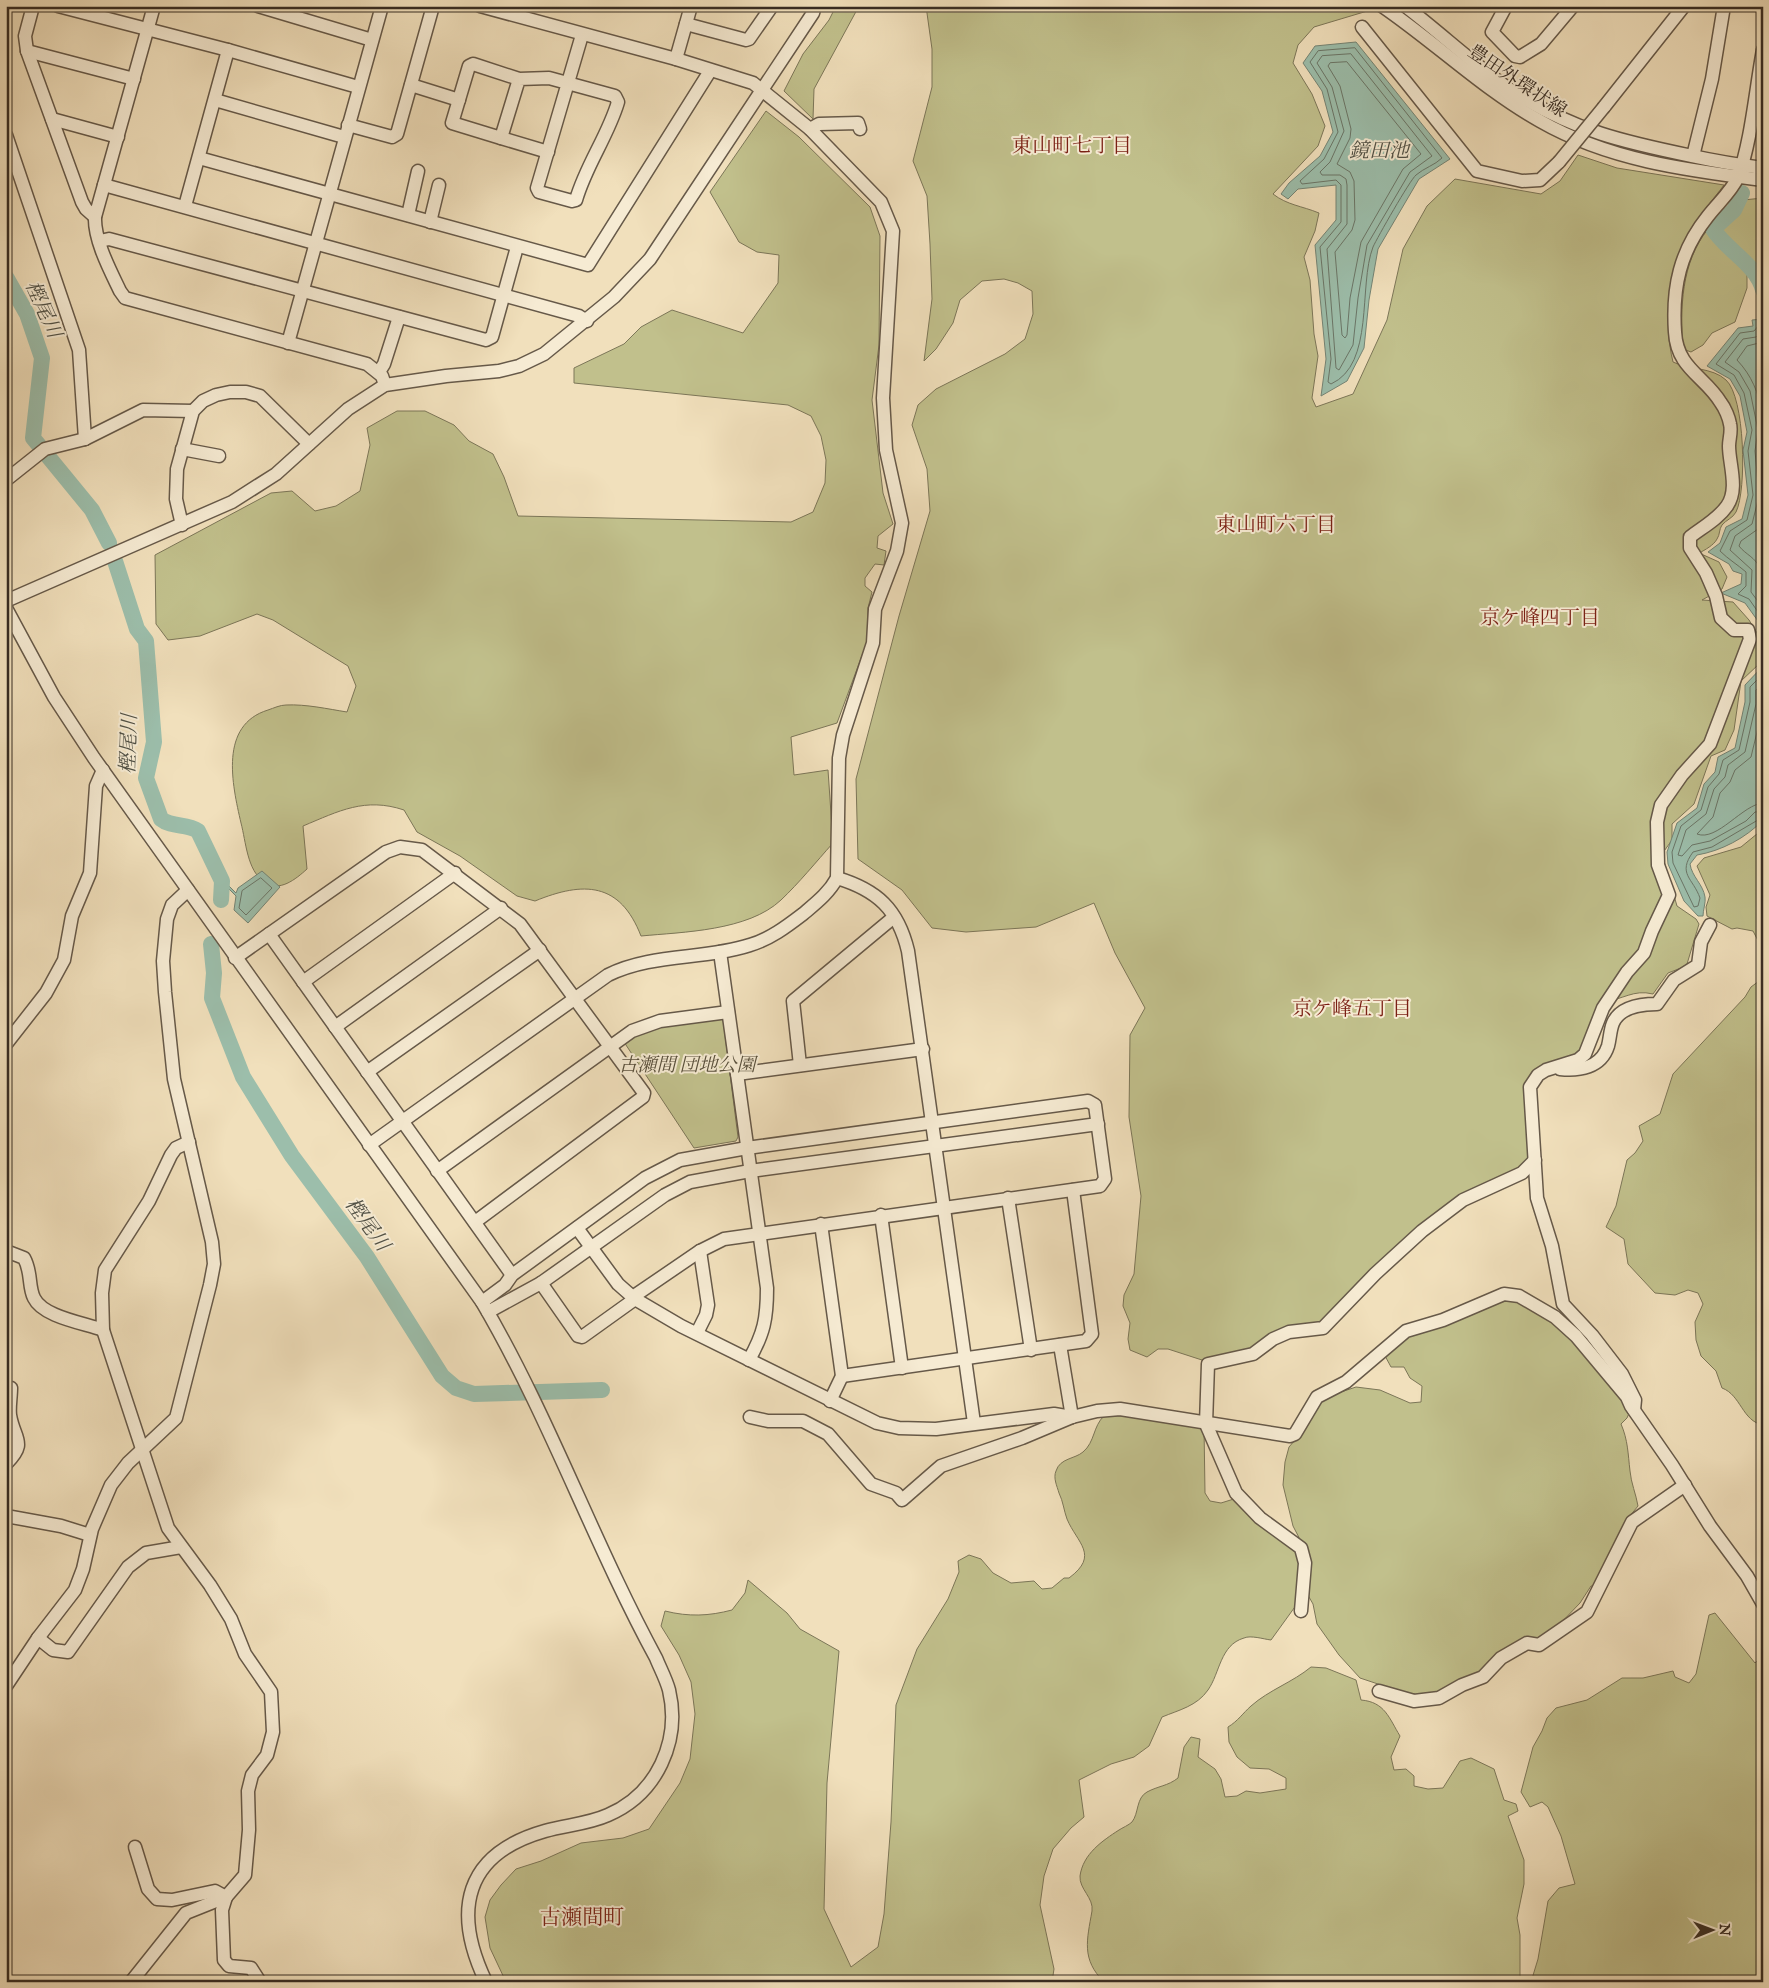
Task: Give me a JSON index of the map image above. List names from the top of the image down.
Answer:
{
  "streets": {
    "street": ["豊田外環状線"]
  },
  "districts": [
    "東山町七丁目",
    "東山町六丁目",
    "京ケ峰四丁目",
    "京ケ峰五丁目",
    "古瀬間町"
  ],
  "water": ["鏡田池", "樫尾川"],
  "parks": ["古瀬間 団地公園"],
  "north": "right"
}
